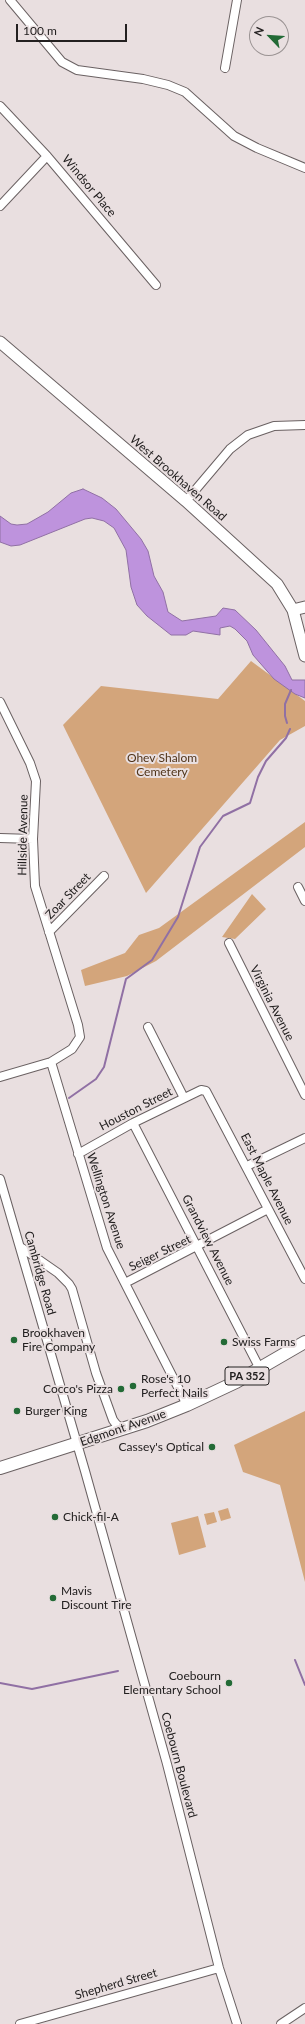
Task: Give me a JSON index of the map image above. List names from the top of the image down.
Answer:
{
  "streets": {
    "main road": ["PA 352", "Edgmont Avenue"],
    "street": [
      "Windsor Place",
      "West Brookhaven Road",
      "Hillside Avenue",
      "Zoar Street",
      "Virginia Avenue",
      "Houston Street",
      "East Maple Avenue",
      "Wellington Avenue",
      "Grandview Avenue",
      "Seiger Street",
      "Cambridge Road",
      "Coebourn Boulevard",
      "Shepherd Street"
    ]
  },
  "crossings": [
    ["Hillside Avenue", "Zoar Street"],
    ["Hillside Avenue", "Wellington Avenue"],
    ["Houston Street", "East Maple Avenue"],
    ["Houston Street", "Wellington Avenue"],
    ["Houston Street", "Grandview Avenue"],
    ["East Maple Avenue", "Seiger Street"],
    ["Wellington Avenue", "Seiger Street"],
    ["Wellington Avenue", "Edgmont Avenue"],
    ["Grandview Avenue", "Seiger Street"],
    ["Grandview Avenue", "Edgmont Avenue"],
    ["Cambridge Road", "Edgmont Avenue"],
    ["Cambridge Road", "Coebourn Boulevard"],
    ["Edgmont Avenue", "Coebourn Boulevard"],
    ["Coebourn Boulevard", "Shepherd Street"]
  ],
  "parks": ["Ohev Shalom Cemetery"],
  "places": [
    "Brookhaven Fire Company",
    "Swiss Farms",
    "Rose's 10 Perfect Nails",
    "Cocco's Pizza",
    "Burger King",
    "Cassey's Optical",
    "Chick-fil-A",
    "Mavis Discount Tire",
    "Coebourn Elementary School"
  ],
  "scale_bar": "100 m",
  "north": "top left"
}
